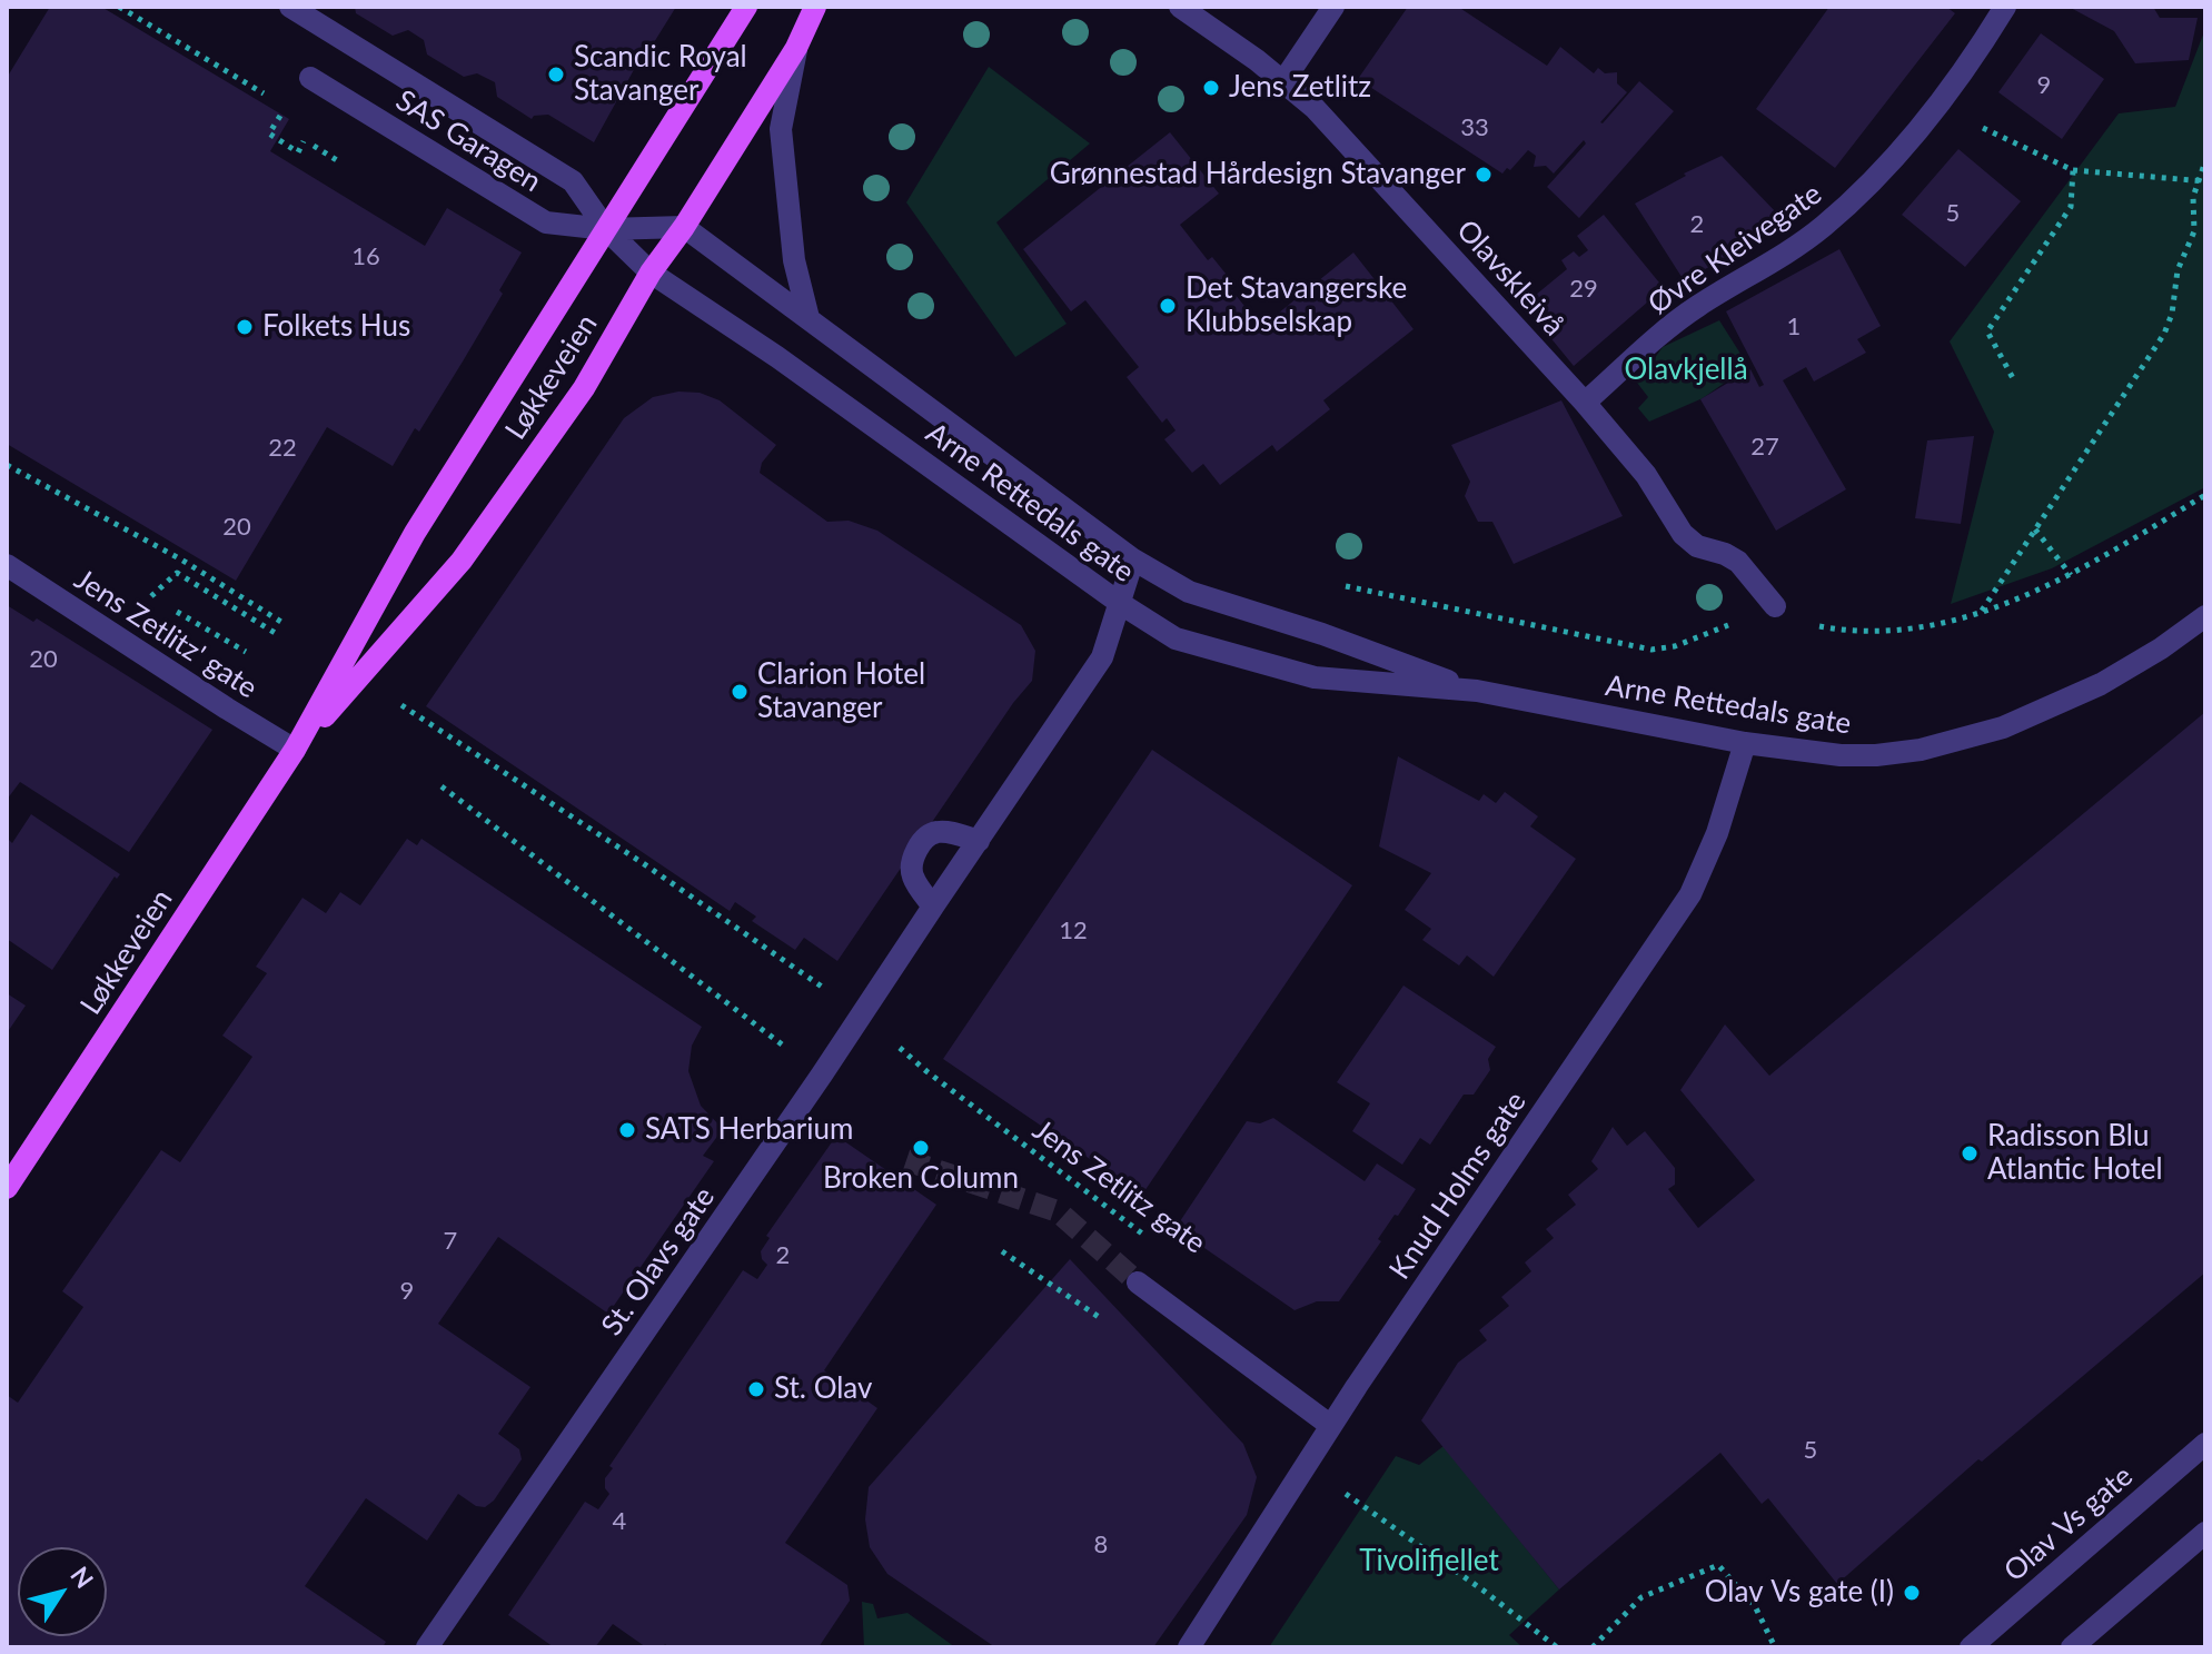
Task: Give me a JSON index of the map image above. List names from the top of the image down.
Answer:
{
  "streets": {
    "main road": ["Løkkeveien"],
    "street": [
      "SAS Garagen",
      "Øvre Kleivegate",
      "Olavskleivå",
      "Arne Rettedals gate",
      "Jens Zetlitz' gate",
      "Knud Holms gate",
      "St. Olavs gate",
      "Olav Vs gate"
    ],
    "path": ["Jens Zetlitz gate"]
  },
  "crossings": [
    ["SAS Garagen", "Løkkeveien"],
    ["SAS Garagen", "Arne Rettedals gate"],
    ["Øvre Kleivegate", "Olavskleivå"],
    ["Løkkeveien", "Arne Rettedals gate"],
    ["Løkkeveien", "Jens Zetlitz' gate"],
    ["Arne Rettedals gate", "Knud Holms gate"],
    ["Arne Rettedals gate", "St. Olavs gate"],
    ["Jens Zetlitz gate", "St. Olavs gate"]
  ],
  "parks": ["Olavkjellå", "Tivolifjellet"],
  "places": [
    "Scandic Royal Stavanger",
    "Jens Zetlitz",
    "Grønnestad Hårdesign Stavanger",
    "Det Stavangerske Klubbselskap",
    "Folkets Hus",
    "Clarion Hotel Stavanger",
    "SATS Herbarium",
    "Broken Column",
    "Radisson Blu Atlantic Hotel",
    "St. Olav",
    "Olav Vs gate (I)"
  ],
  "house_numbers": [
    "9",
    "33",
    "5",
    "2",
    "16",
    "29",
    "1",
    "27",
    "22",
    "20",
    "20",
    "12",
    "7",
    "2",
    "9",
    "5",
    "4",
    "8"
  ],
  "north": "top right"
}
